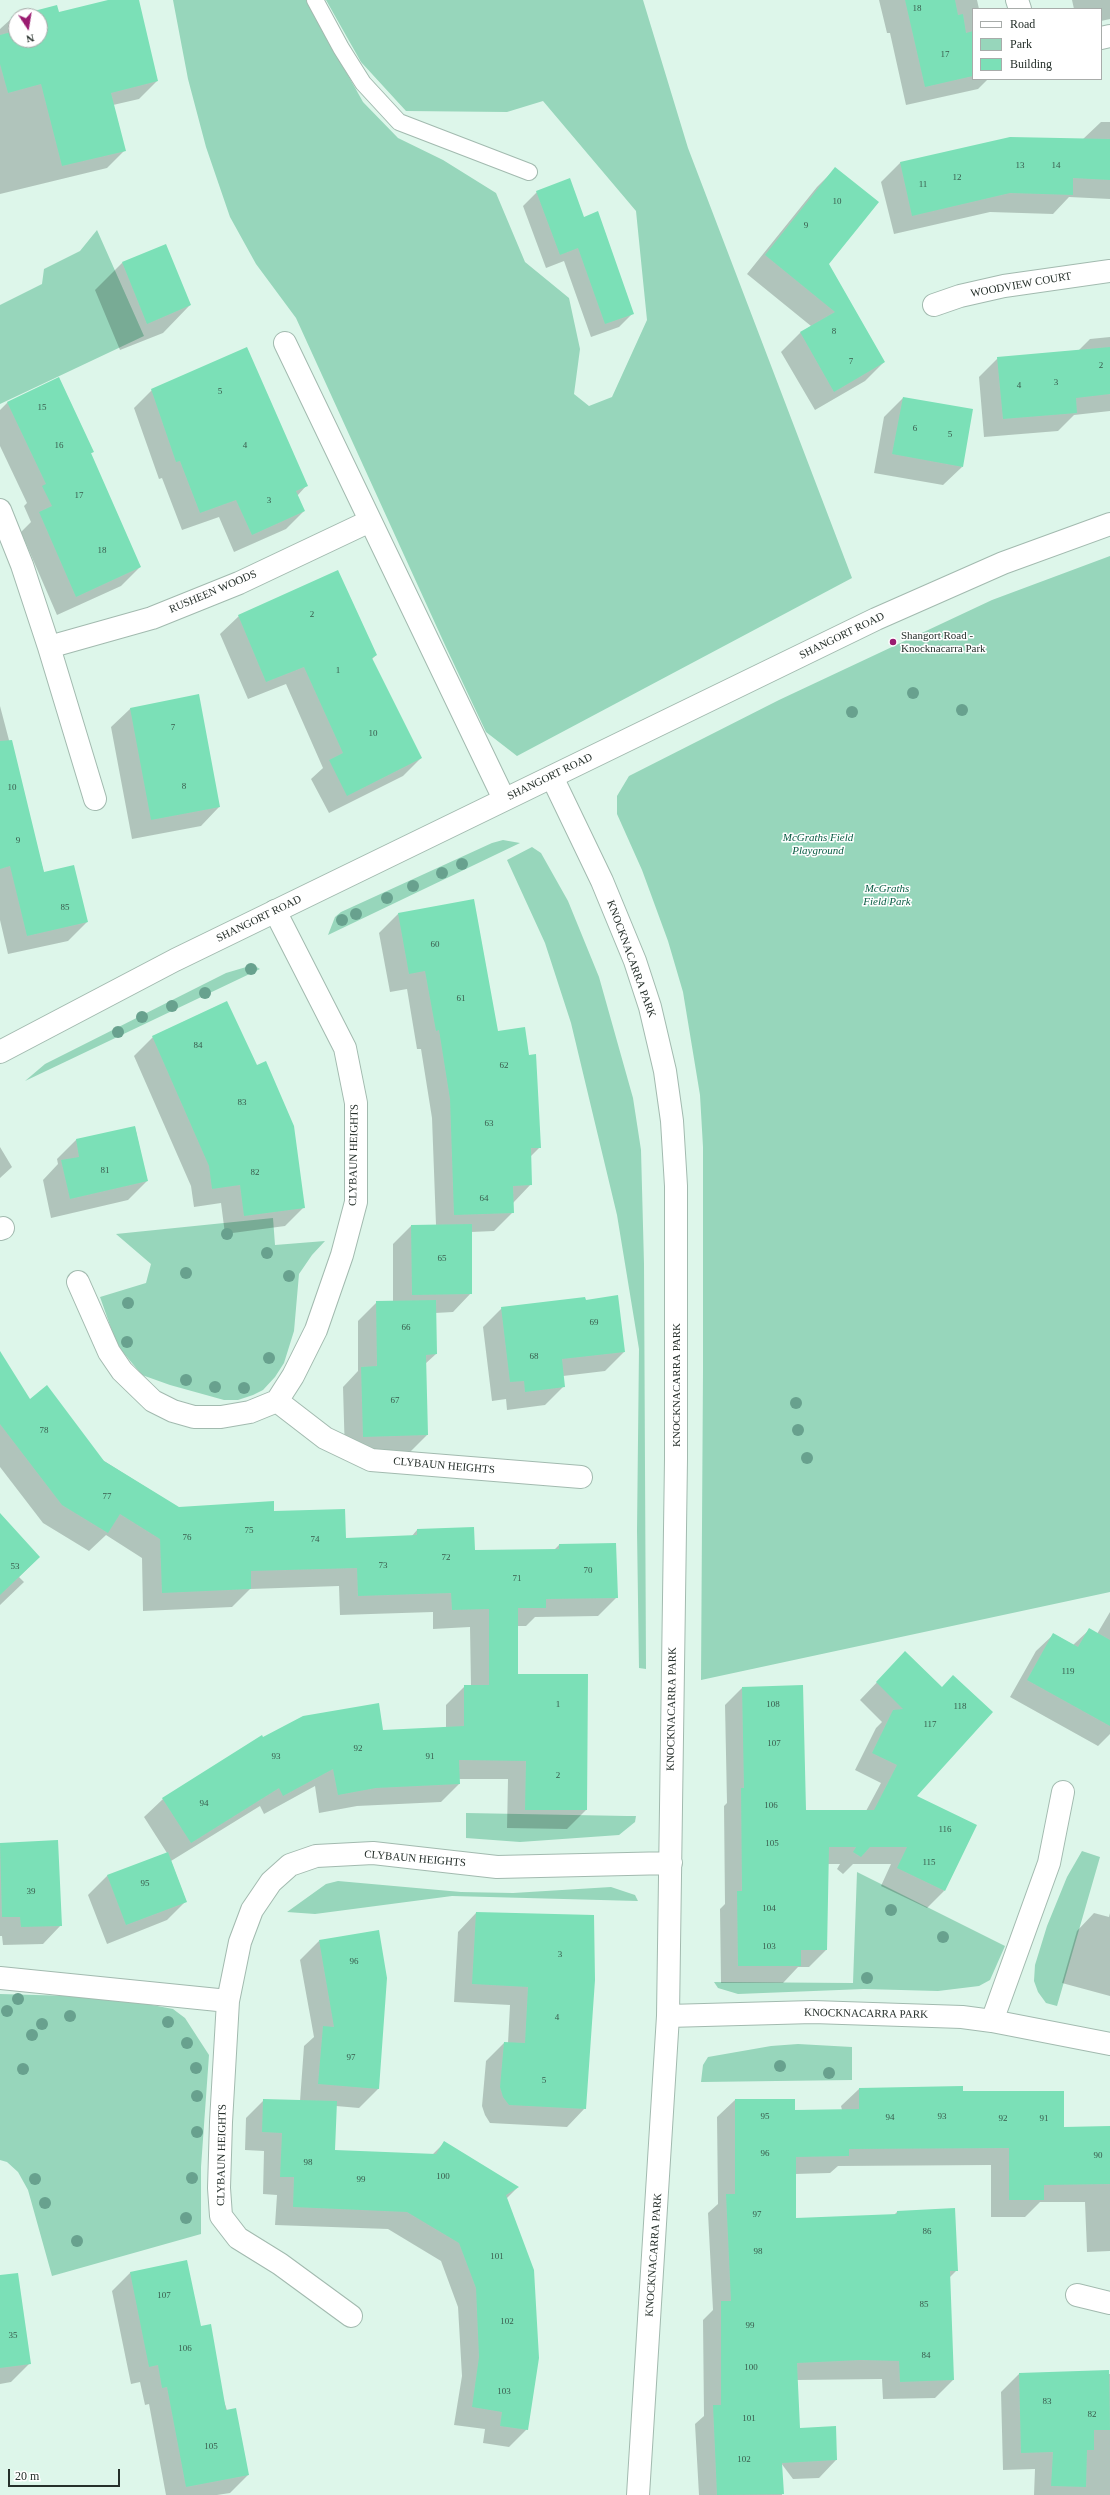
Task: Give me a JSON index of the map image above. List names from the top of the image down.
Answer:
{
  "streets": {
    "street": [
      "WOODVIEW COURT",
      "RUSHEEN WOODS",
      "SHANGORT ROAD",
      "KNOCKNACARRA PARK",
      "CLYBAUN HEIGHTS"
    ]
  },
  "crossings": [
    ["SHANGORT ROAD", "KNOCKNACARRA PARK"],
    ["SHANGORT ROAD", "CLYBAUN HEIGHTS"],
    ["KNOCKNACARRA PARK", "CLYBAUN HEIGHTS"]
  ],
  "parks": ["McGraths Field Playground", "McGraths Field Park"],
  "places": ["Shangort Road - Knocknacarra Park"],
  "house_numbers": [
    "18",
    "17",
    "13",
    "14",
    "12",
    "11",
    "10",
    "9",
    "8",
    "7",
    "2",
    "3",
    "4",
    "5",
    "15",
    "6",
    "5",
    "16",
    "4",
    "17",
    "3",
    "18",
    "2",
    "1",
    "7",
    "10",
    "8",
    "10",
    "9",
    "85",
    "60",
    "61",
    "84",
    "62",
    "83",
    "63",
    "81",
    "82",
    "64",
    "65",
    "69",
    "66",
    "68",
    "67",
    "78",
    "77",
    "75",
    "76",
    "74",
    "72",
    "73",
    "53",
    "70",
    "71",
    "119",
    "1",
    "108",
    "118",
    "117",
    "107",
    "92",
    "93",
    "91",
    "2",
    "94",
    "106",
    "116",
    "105",
    "115",
    "95",
    "39",
    "104",
    "103",
    "3",
    "96",
    "4",
    "97",
    "5",
    "95",
    "93",
    "94",
    "92",
    "91",
    "96",
    "90",
    "98",
    "100",
    "99",
    "97",
    "86",
    "98",
    "101",
    "107",
    "85",
    "102",
    "99",
    "35",
    "106",
    "84",
    "100",
    "103",
    "83",
    "82",
    "101",
    "105",
    "102"
  ],
  "legend": ["Road", "Park", "Building"],
  "scale_bar": "20 m",
  "north": "bottom"
}
